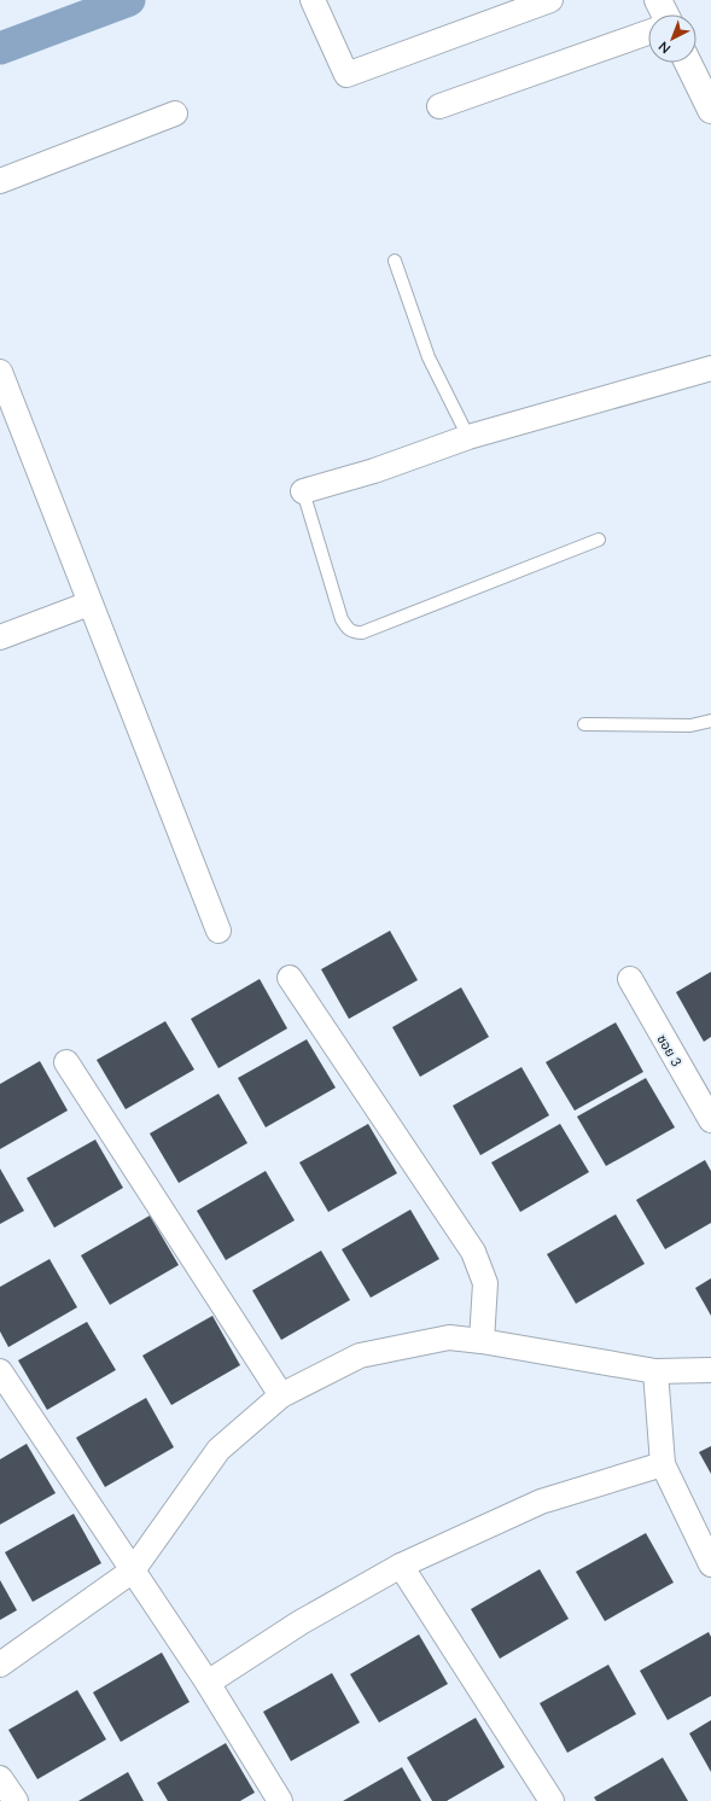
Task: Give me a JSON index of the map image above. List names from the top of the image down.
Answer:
{
  "streets": {
    "street": ["ซอย 3"]
  },
  "north": "bottom left"
}
